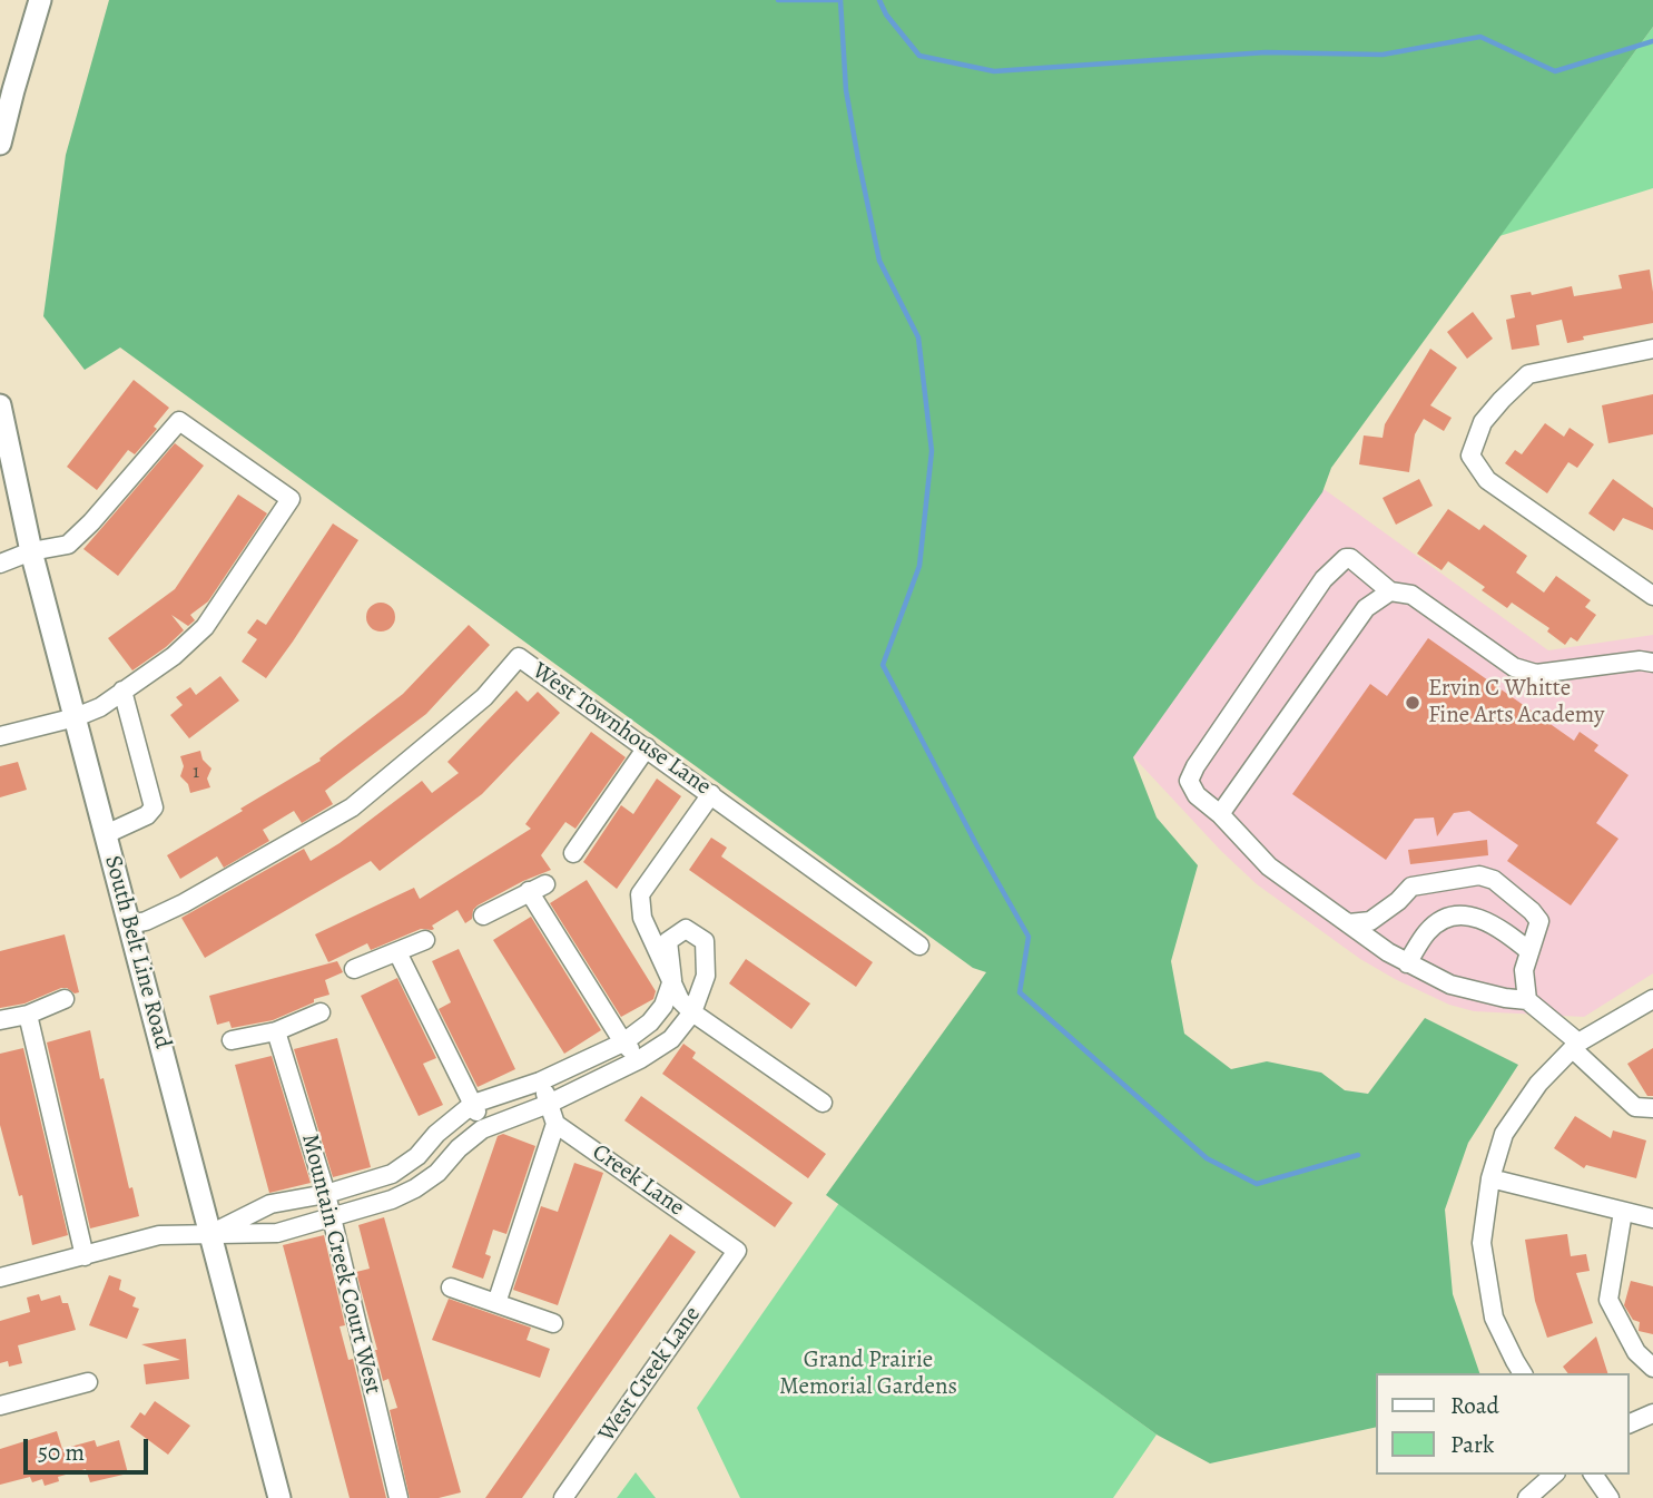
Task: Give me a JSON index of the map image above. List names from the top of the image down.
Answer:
{
  "streets": {
    "main road": ["South Belt Line Road"],
    "street": [
      "West Townhouse Lane",
      "Creek Lane",
      "Mountain Creek Court West",
      "West Creek Lane"
    ]
  },
  "crossings": [
    ["West Townhouse Lane", "South Belt Line Road"],
    ["Creek Lane", "West Creek Lane"]
  ],
  "parks": ["Grand Prairie Memorial Gardens"],
  "places": ["Ervin C Whitte Fine Arts Academy"],
  "house_numbers": ["1"],
  "legend": ["Road", "Park"],
  "scale_bar": "50 m"
}
